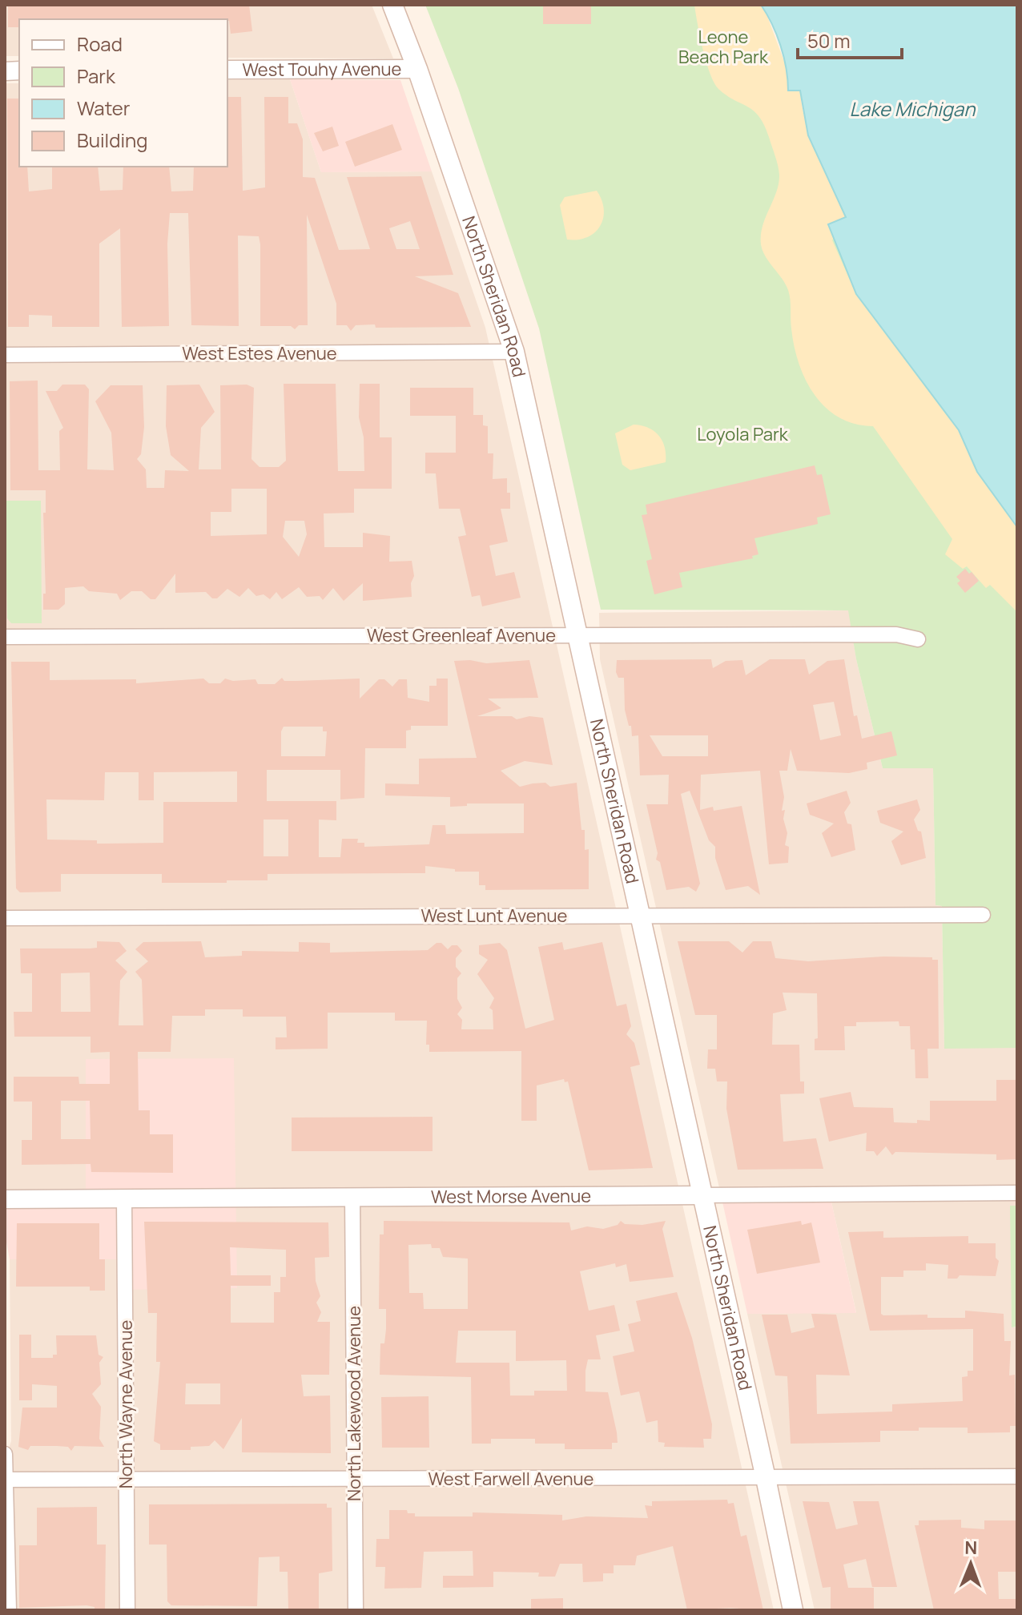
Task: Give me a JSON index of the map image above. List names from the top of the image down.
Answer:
{
  "streets": {
    "main road": ["North Sheridan Road"],
    "street": [
      "West Touhy Avenue",
      "West Estes Avenue",
      "West Greenleaf Avenue",
      "West Lunt Avenue",
      "West Morse Avenue",
      "North Lakewood Avenue",
      "North Wayne Avenue",
      "West Farwell Avenue"
    ]
  },
  "crossings": [
    ["West Touhy Avenue", "North Sheridan Road"],
    ["North Sheridan Road", "West Estes Avenue"],
    ["North Sheridan Road", "West Greenleaf Avenue"],
    ["North Sheridan Road", "West Lunt Avenue"],
    ["North Sheridan Road", "West Morse Avenue"],
    ["North Sheridan Road", "West Farwell Avenue"],
    ["West Morse Avenue", "North Lakewood Avenue"],
    ["West Morse Avenue", "North Wayne Avenue"],
    ["North Lakewood Avenue", "West Farwell Avenue"],
    ["North Wayne Avenue", "West Farwell Avenue"]
  ],
  "water": ["Lake Michigan"],
  "parks": ["Leone Beach Park", "Loyola Park"],
  "legend": [
    "Road",
    "Park",
    "Water",
    "Building"
  ],
  "scale_bar": "50 m",
  "north": "top"
}
